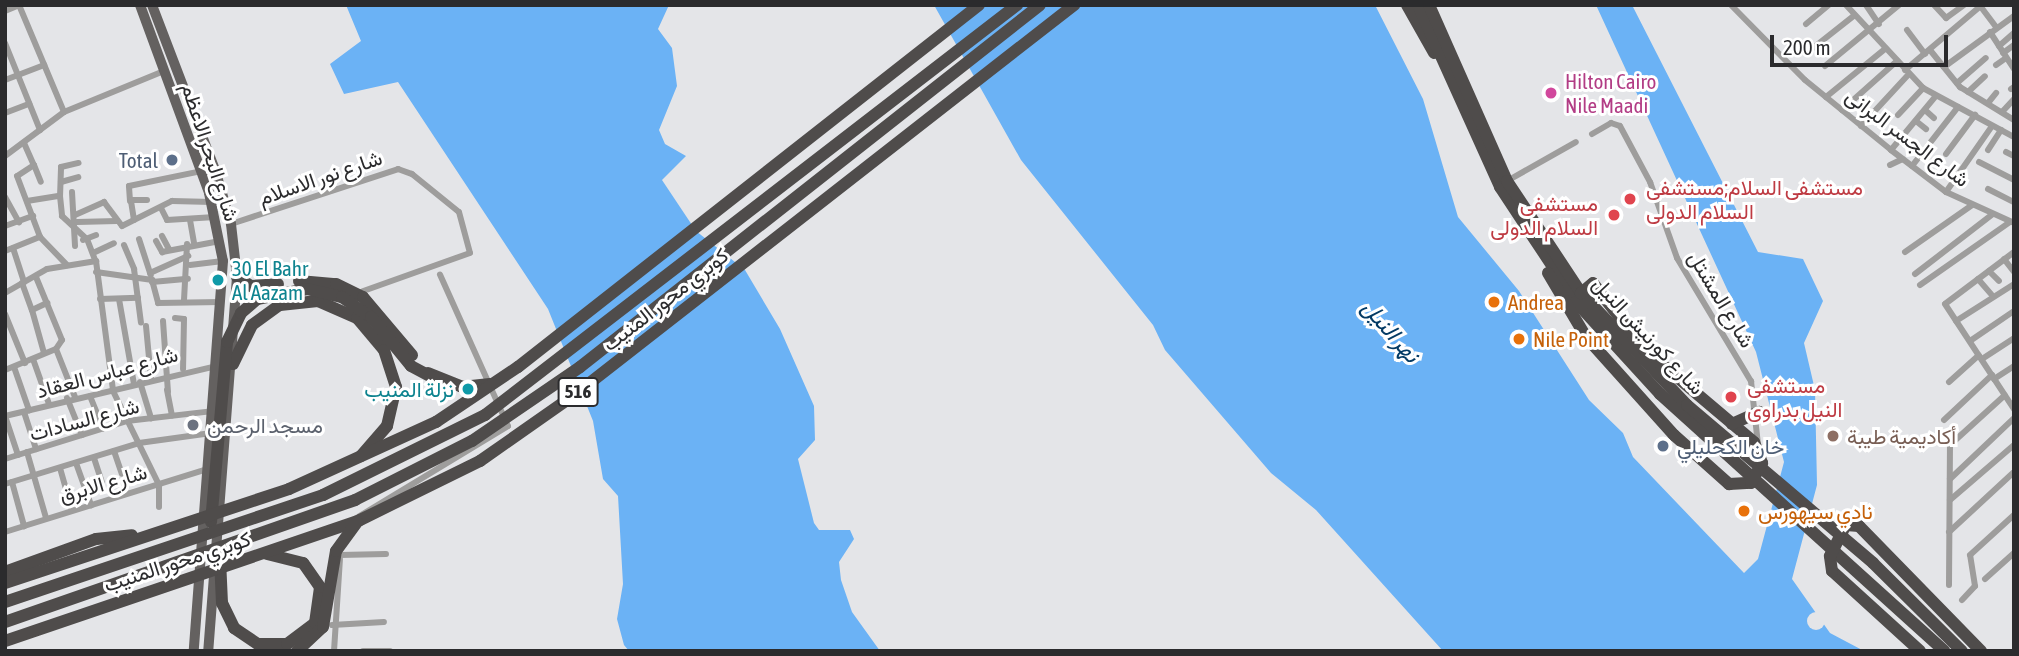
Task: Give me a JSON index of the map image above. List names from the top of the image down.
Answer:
{
  "streets": {
    "highway": ["كوبري محور المنيب", "شارع كورنيش النيل", "516"],
    "main road": ["شارع البحر الاعظم"],
    "street": [
      "شارع الجسر البرانى",
      "شارع نور الاسلام",
      "شارع المشتل",
      "شارع عباس العقاد",
      "شارع السادات",
      "شارع الابرق"
    ]
  },
  "crossings": [
    ["شارع البحر الاعظم", "شارع نور الاسلام"],
    ["شارع البحر الاعظم", "شارع عباس العقاد"],
    ["شارع البحر الاعظم", "شارع السادات"],
    ["شارع البحر الاعظم", "شارع الابرق"]
  ],
  "water": ["نهر النيل"],
  "places": [
    "Hilton Cairo Nile Maadi",
    "Total",
    "مستشفى السلام;مستشفى السلام الدولى",
    "مستشفى السلام الدولى",
    "30 El Bahr Al Aazam",
    "Andrea",
    "Nile Point",
    "نزلة المنيب",
    "مستشفى النيل بدراوى",
    "مسجد الرحمن",
    "أكاديمية طيبة",
    "خان الكحليلي",
    "نادي سيهورس"
  ],
  "scale_bar": "200 m"
}
